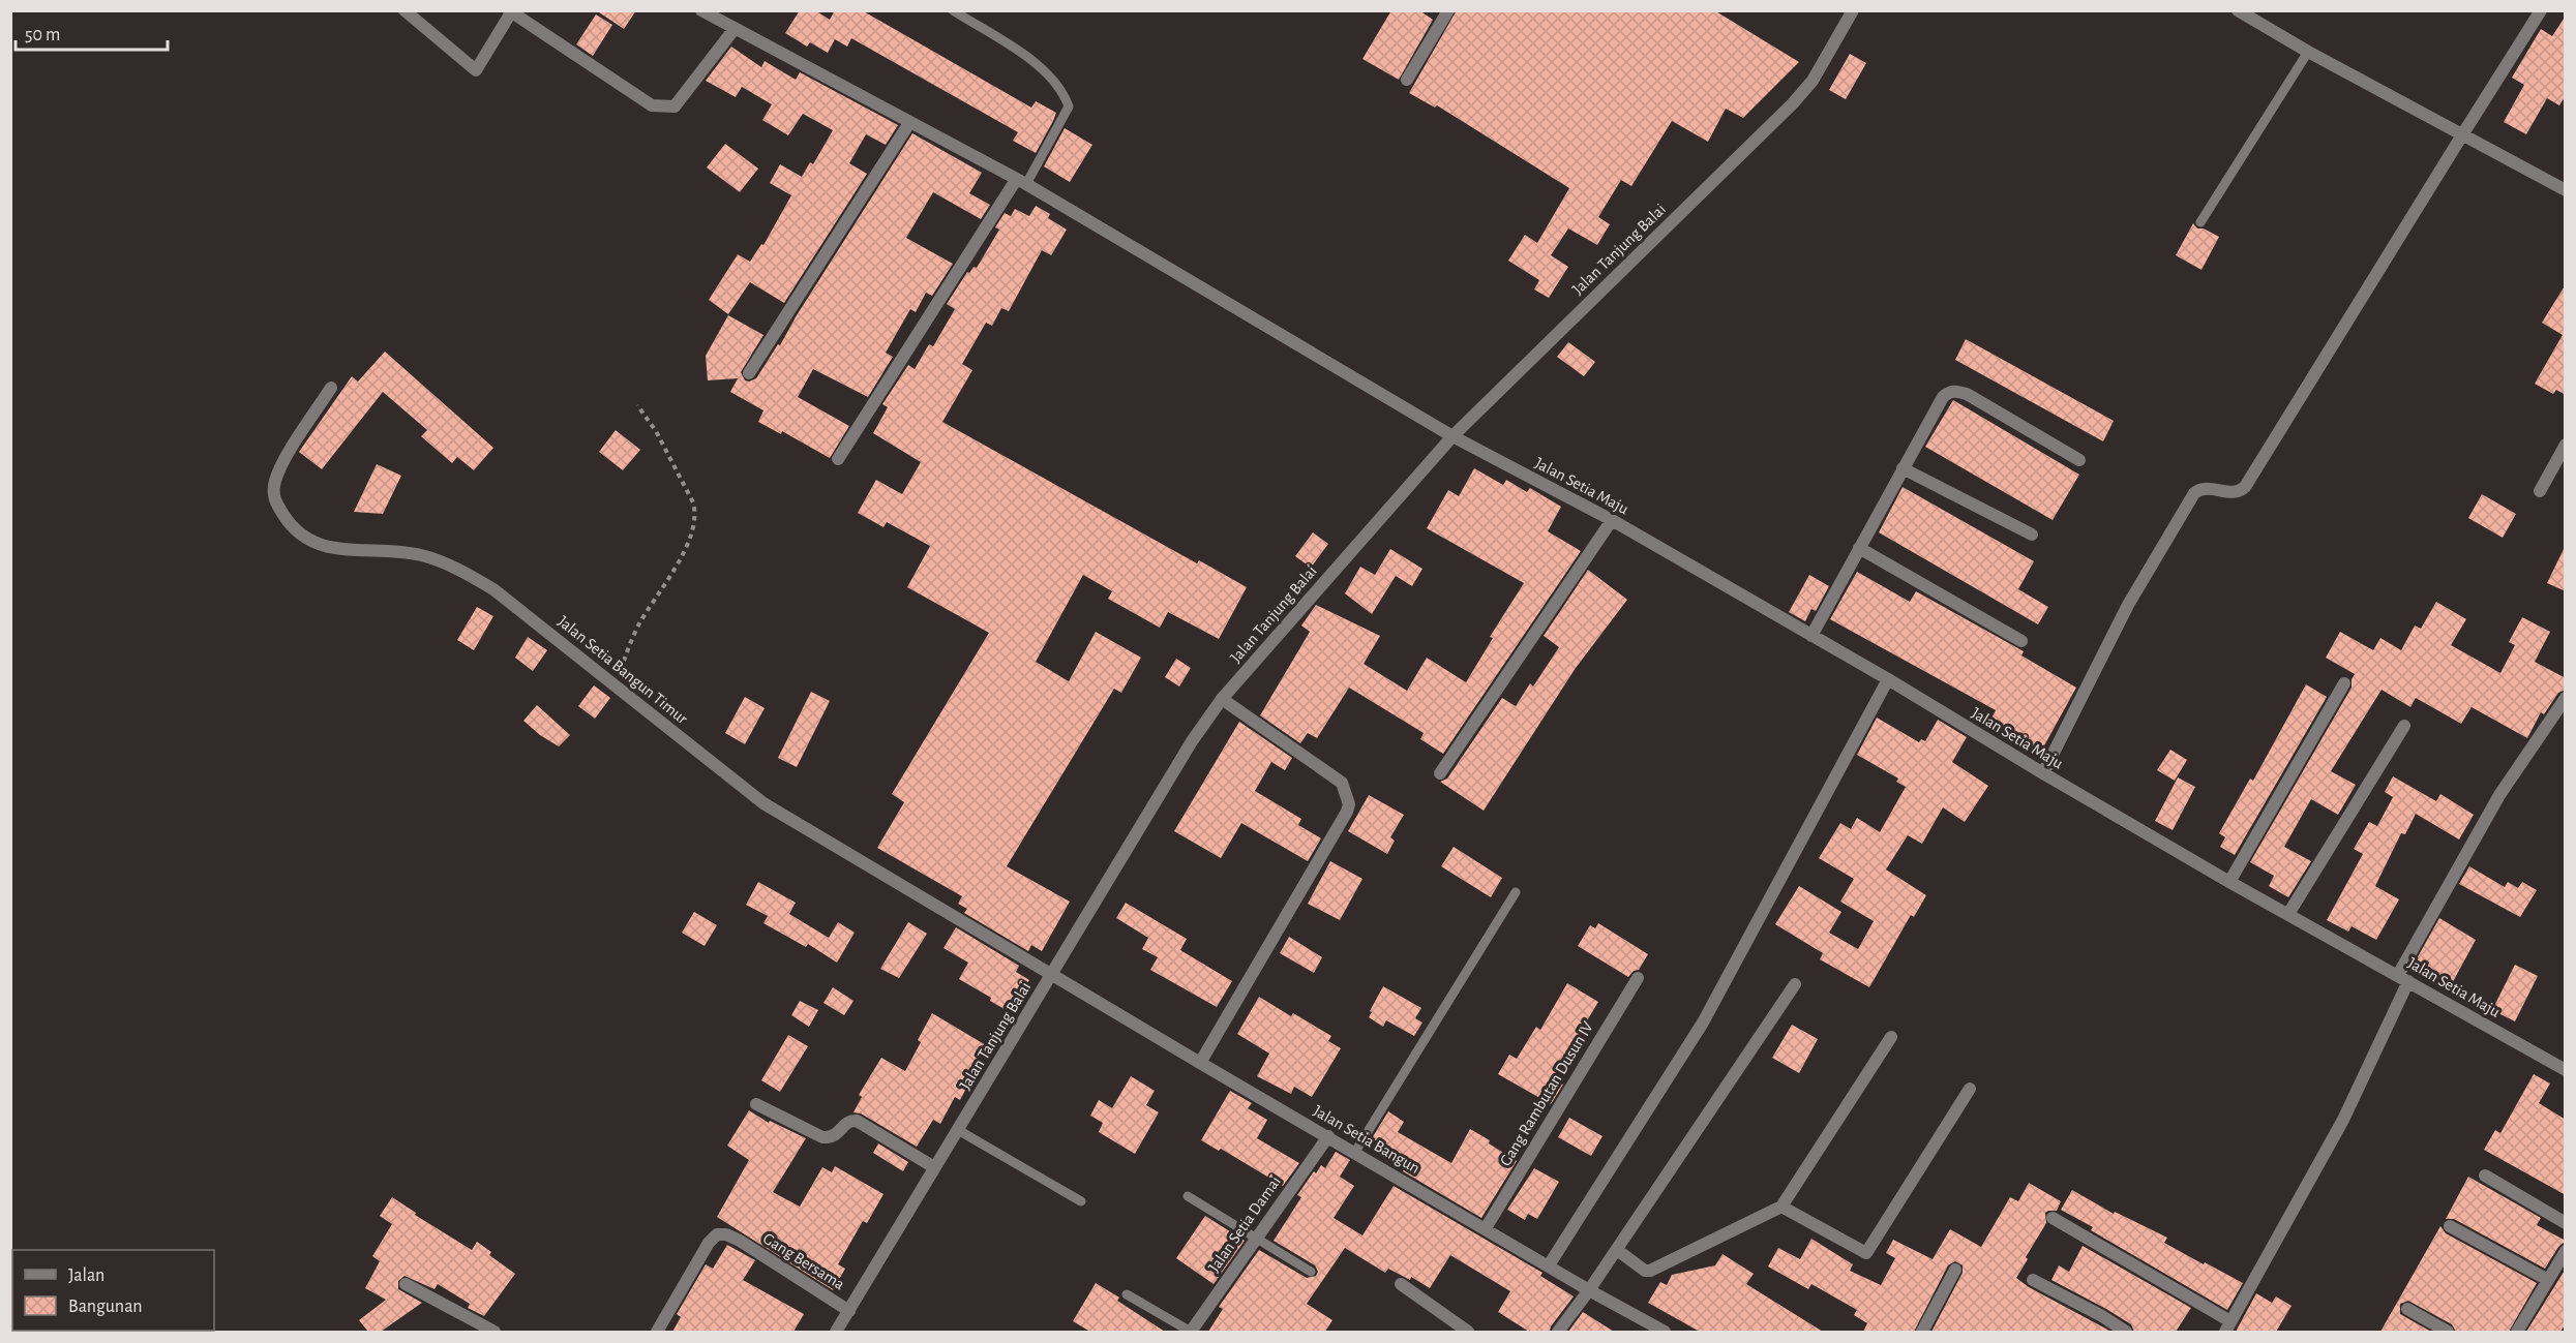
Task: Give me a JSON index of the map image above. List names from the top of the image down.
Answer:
{
  "streets": {
    "street": [
      "Jalan Tanjung Balai",
      "Jalan Setia Maju",
      "Jalan Setia Bangun Timur",
      "Gang Rambutan Dusun IV",
      "Jalan Setia Bangun",
      "Jalan Setia Damai",
      "Gang Bersama"
    ]
  },
  "crossings": [
    ["Jalan Tanjung Balai", "Jalan Setia Maju"],
    ["Jalan Tanjung Balai", "Jalan Setia Bangun Timur"],
    ["Jalan Tanjung Balai", "Jalan Setia Bangun"],
    ["Jalan Tanjung Balai", "Gang Bersama"],
    ["Jalan Setia Bangun Timur", "Jalan Setia Bangun"],
    ["Gang Rambutan Dusun IV", "Jalan Setia Bangun"],
    ["Jalan Setia Bangun", "Jalan Setia Damai"]
  ],
  "legend": ["Jalan", "Bangunan"],
  "scale_bar": "50 m"
}
